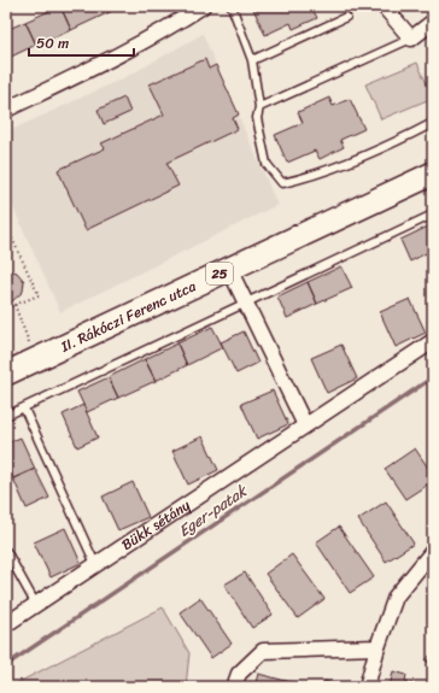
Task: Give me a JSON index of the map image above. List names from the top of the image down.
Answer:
{
  "streets": {
    "main road": ["25", "II. Rákóczi Ferenc utca"],
    "street": ["Bükk sétány"]
  },
  "water": ["Eger-patak"],
  "scale_bar": "50 m"
}
